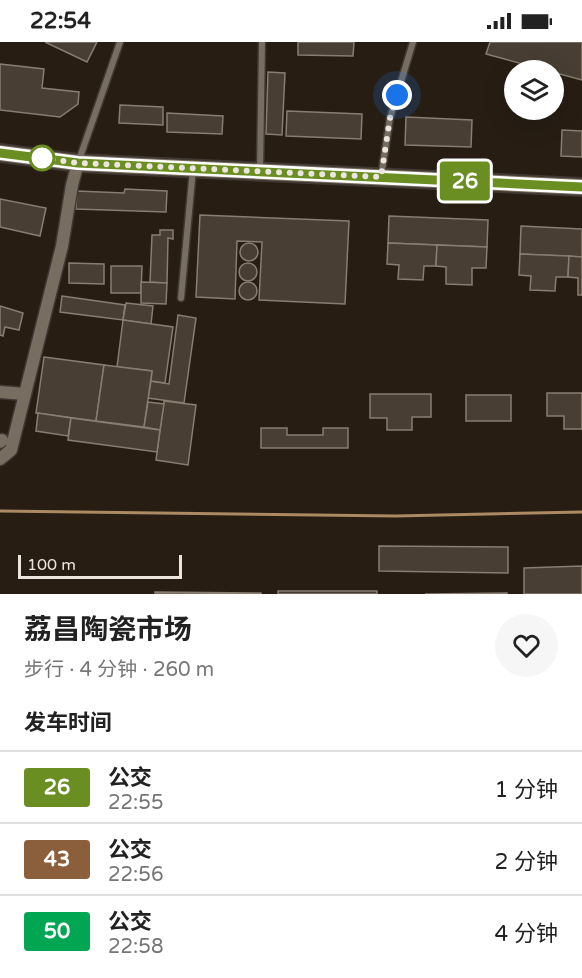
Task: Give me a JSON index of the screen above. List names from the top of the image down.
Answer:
{
  "lines": ["bus line 26"],
  "scale_bar": "100 m",
  "page": {
    "status": "22:54",
    "on_map": "26",
    "scale": "100 m",
    "heading": [
      ["荔昌陶瓷市场", "步行 · 4 分钟 · 260 m"],
      "发车时间"
    ],
    "list": [
      {
        "mark": "26",
        "name": "公交",
        "note": "22:55",
        "value": "1 分钟"
      },
      {
        "mark": "43",
        "name": "公交",
        "note": "22:56",
        "value": "2 分钟"
      },
      {
        "mark": "50",
        "name": "公交",
        "note": "22:58",
        "value": "4 分钟"
      }
    ]
  }
}
